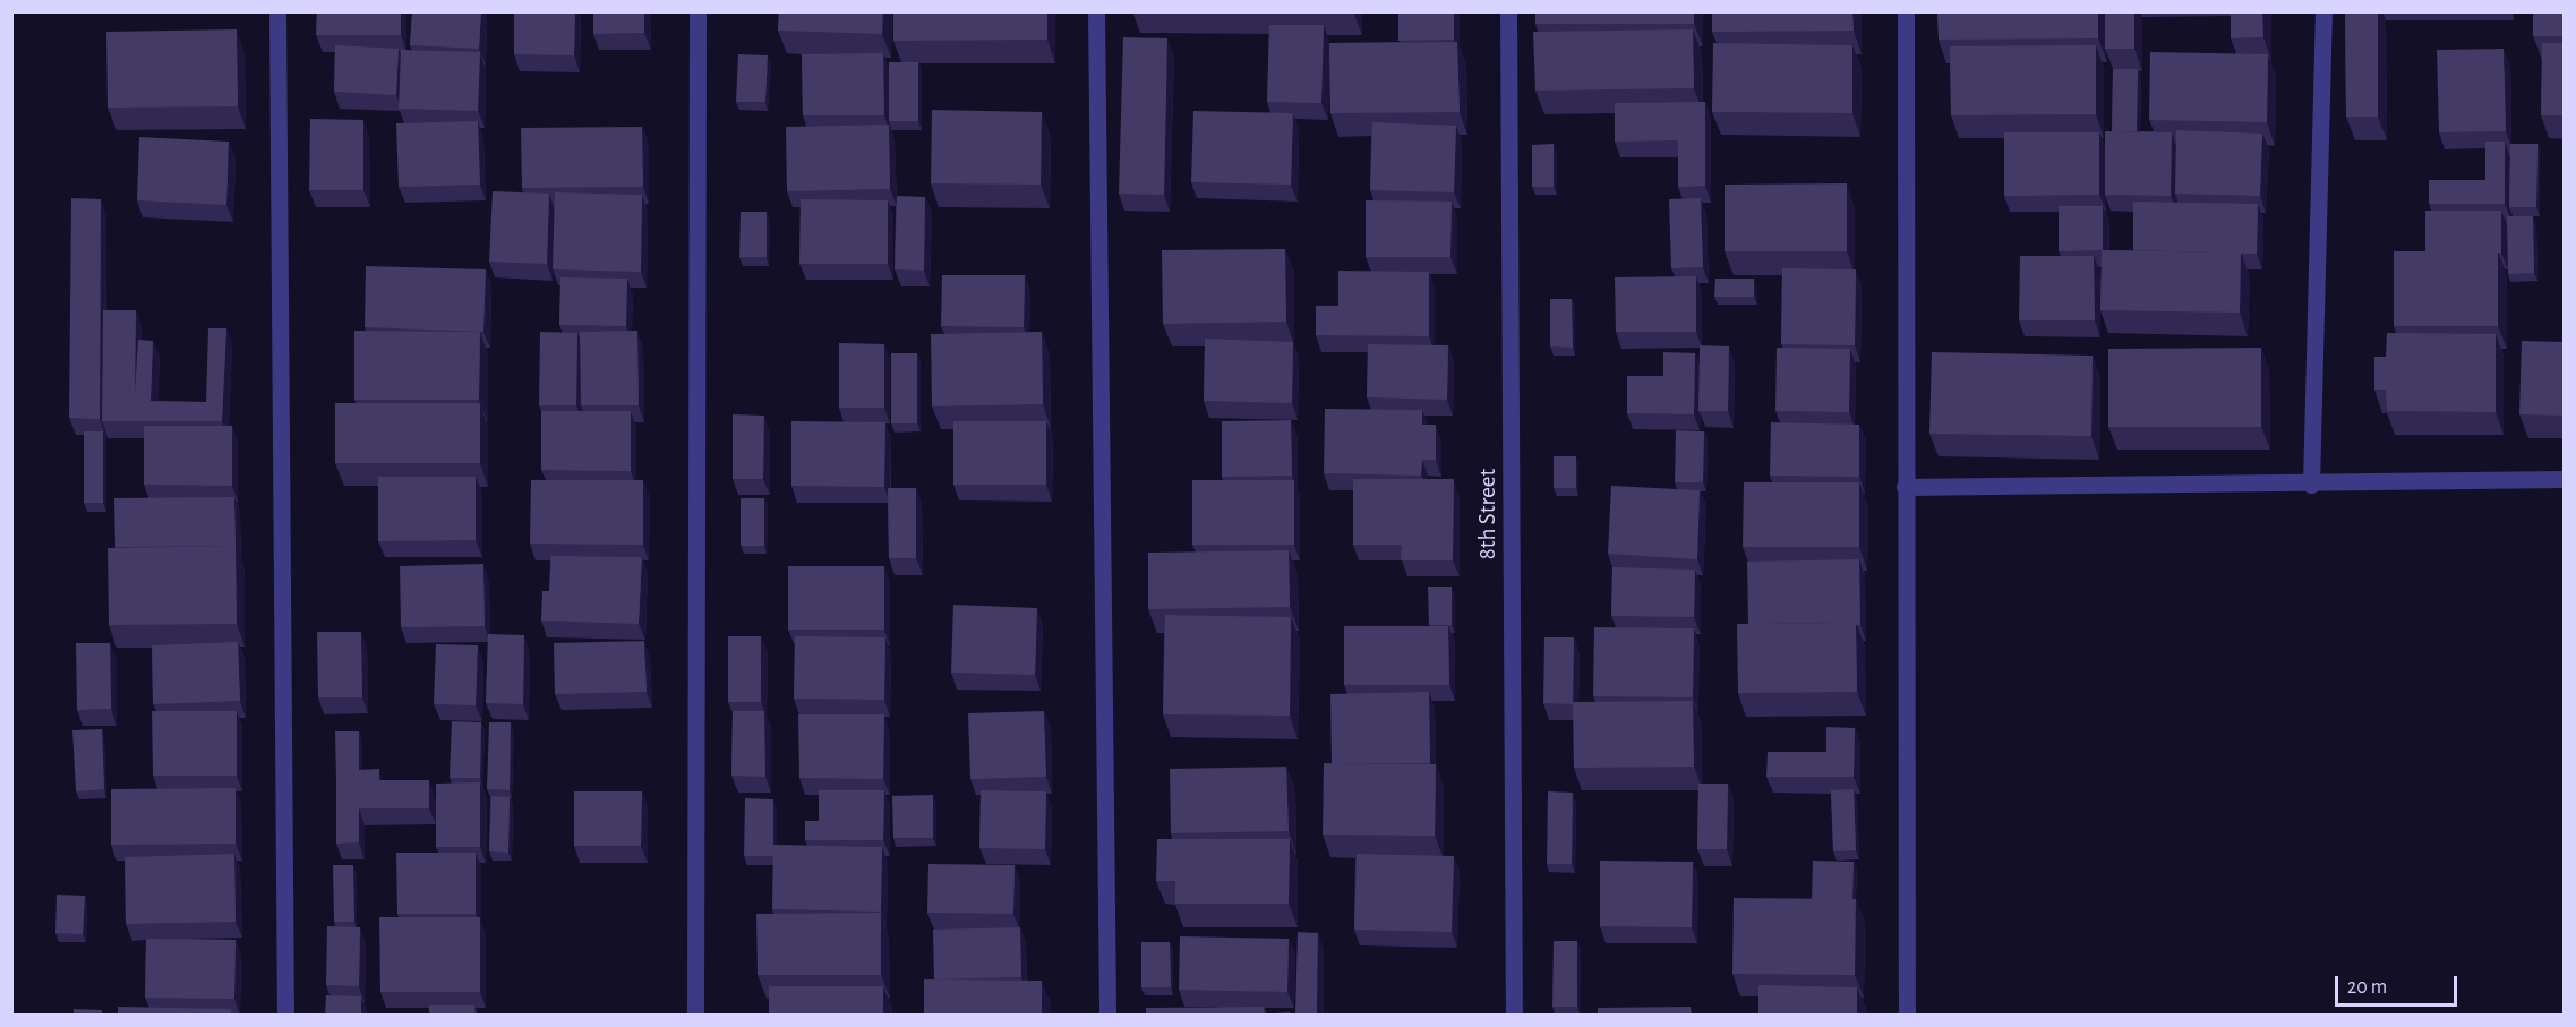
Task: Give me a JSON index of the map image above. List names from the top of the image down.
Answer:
{
  "streets": {
    "street": ["8th Street"]
  },
  "scale_bar": "20 m"
}
